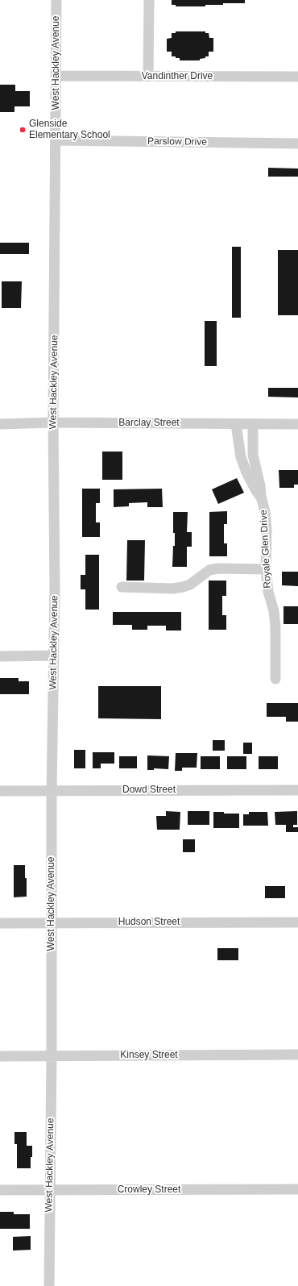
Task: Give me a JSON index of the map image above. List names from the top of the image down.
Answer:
{
  "streets": {
    "street": [
      "West Hackley Avenue",
      "Vandinther Drive",
      "Parslow Drive",
      "Barclay Street",
      "Royale Glen Drive",
      "Dowd Street",
      "Hudson Street",
      "Kinsey Street",
      "Crowley Street"
    ]
  },
  "crossings": [
    ["West Hackley Avenue", "Vandinther Drive"],
    ["West Hackley Avenue", "Parslow Drive"],
    ["West Hackley Avenue", "Barclay Street"],
    ["West Hackley Avenue", "Dowd Street"],
    ["West Hackley Avenue", "Hudson Street"],
    ["West Hackley Avenue", "Kinsey Street"],
    ["West Hackley Avenue", "Crowley Street"],
    ["Barclay Street", "Royale Glen Drive"]
  ],
  "places": ["Glenside Elementary School"]
}
